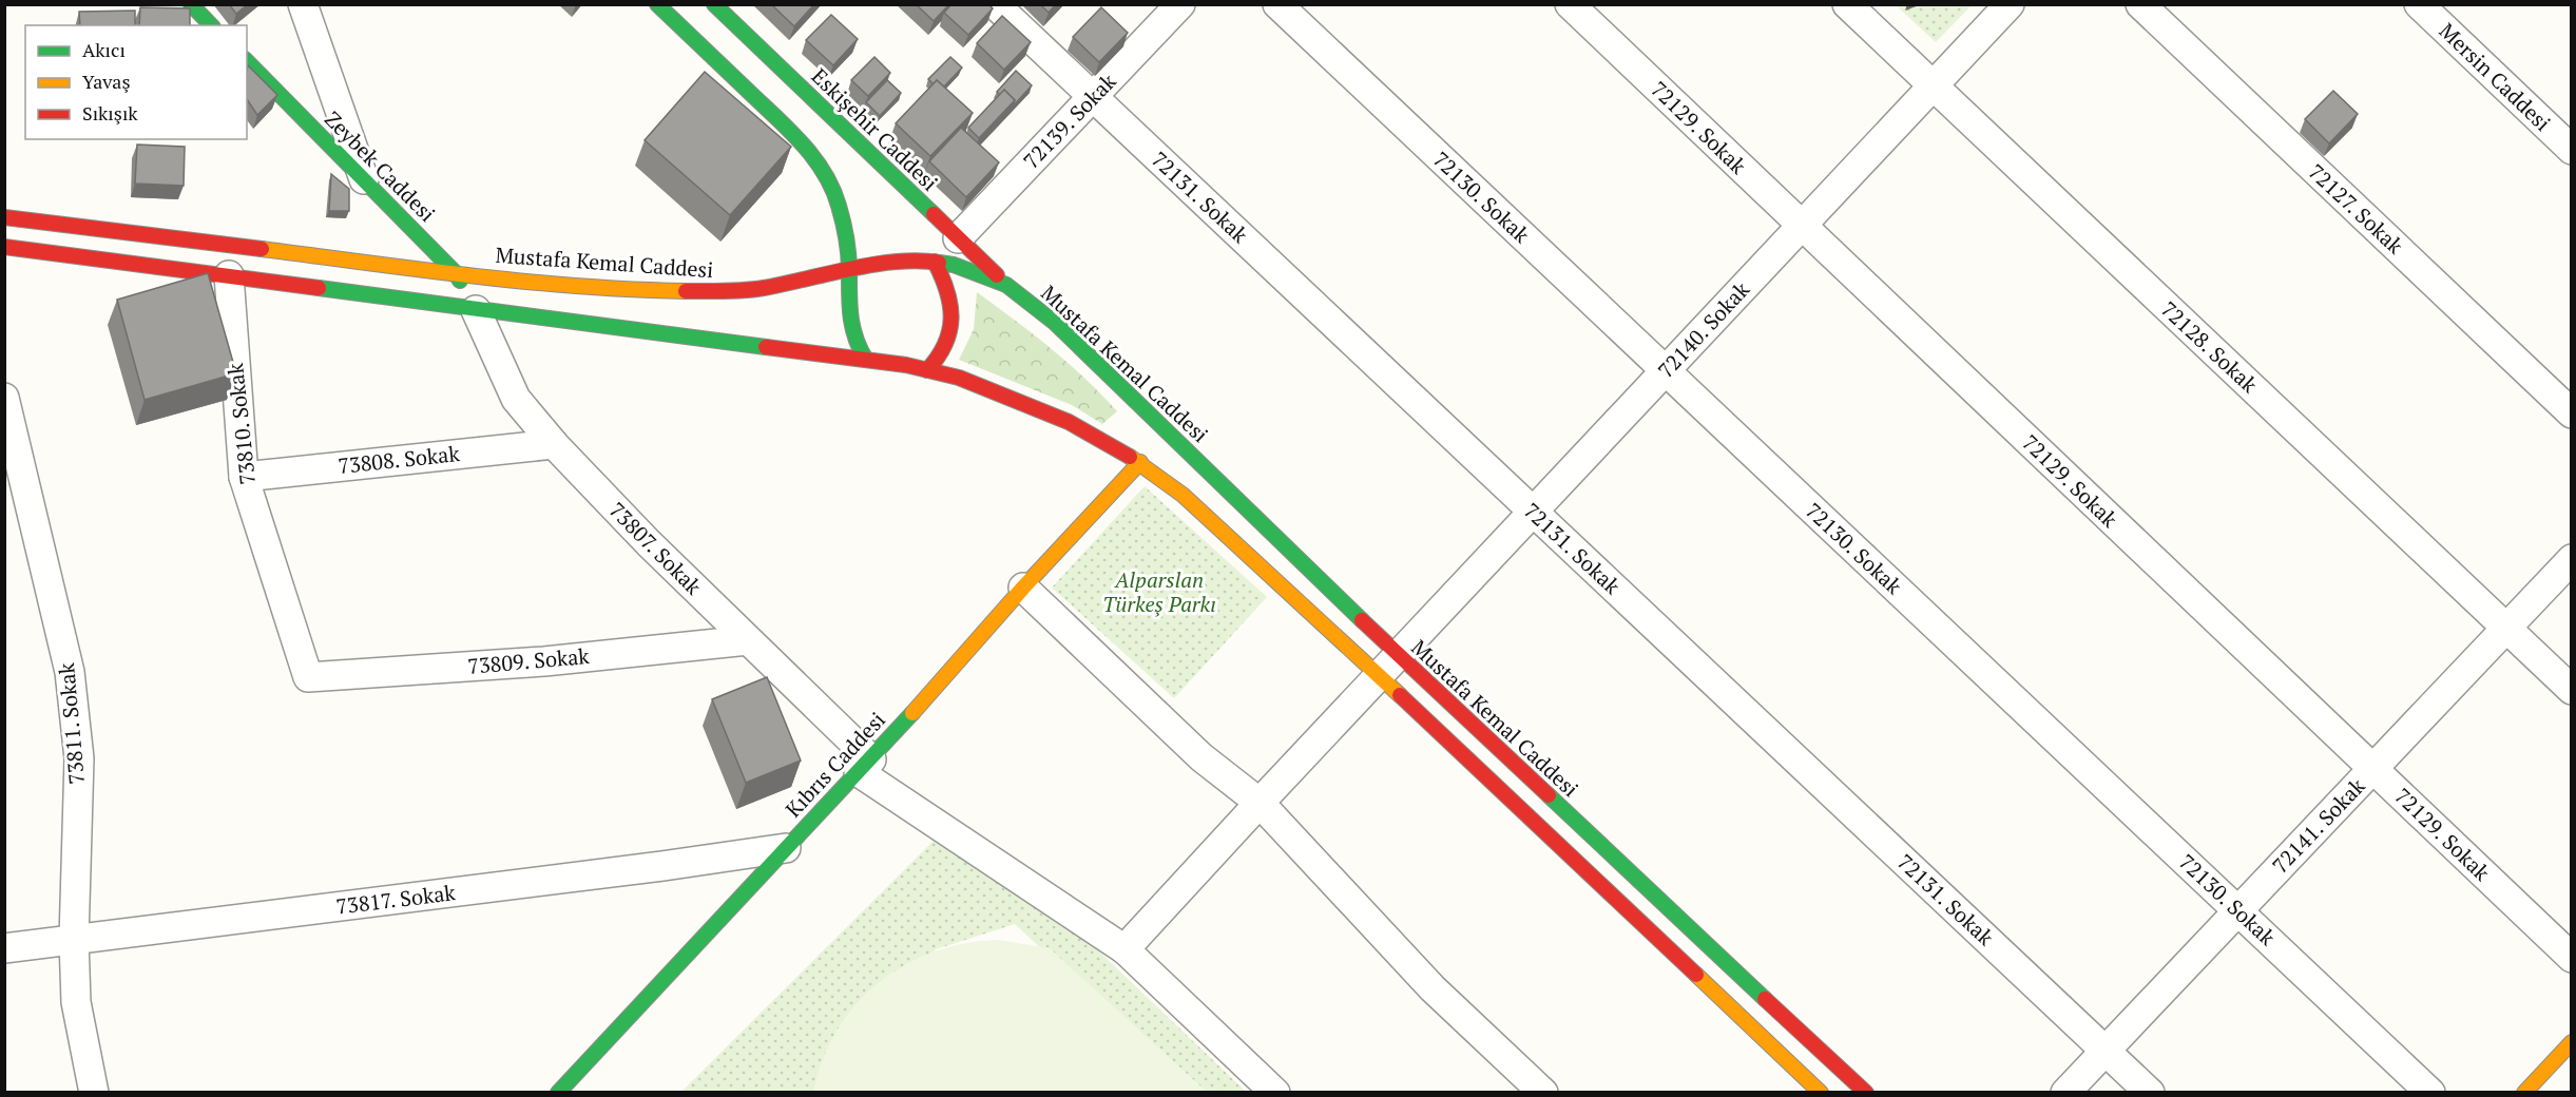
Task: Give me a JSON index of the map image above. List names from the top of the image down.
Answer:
{
  "streets": {
    "main road": [
      "Eskişehir Caddesi",
      "Zeybek Caddesi",
      "Mustafa Kemal Caddesi",
      "Kıbrıs Caddesi"
    ],
    "street": [
      "Mersin Caddesi",
      "72139. Sokak",
      "72129. Sokak",
      "72131. Sokak",
      "72130. Sokak",
      "72127. Sokak",
      "72140. Sokak",
      "72128. Sokak",
      "73810. Sokak",
      "73808. Sokak",
      "73807. Sokak",
      "73809. Sokak",
      "73811. Sokak",
      "72141. Sokak",
      "73817. Sokak"
    ]
  },
  "crossings": [
    ["72139. Sokak", "Eskişehir Caddesi"],
    ["72139. Sokak", "72131. Sokak"],
    ["72129. Sokak", "72140. Sokak"],
    ["72129. Sokak", "72141. Sokak"],
    ["Eskişehir Caddesi", "Mustafa Kemal Caddesi"],
    ["Zeybek Caddesi", "Mustafa Kemal Caddesi"],
    ["Zeybek Caddesi", "73807. Sokak"],
    ["72131. Sokak", "72140. Sokak"],
    ["72131. Sokak", "72141. Sokak"],
    ["72130. Sokak", "72140. Sokak"],
    ["72130. Sokak", "72141. Sokak"],
    ["Mustafa Kemal Caddesi", "72140. Sokak"],
    ["Mustafa Kemal Caddesi", "73810. Sokak"],
    ["Mustafa Kemal Caddesi", "73807. Sokak"],
    ["Mustafa Kemal Caddesi", "Kıbrıs Caddesi"],
    ["72140. Sokak", "72128. Sokak"],
    ["72140. Sokak", "73807. Sokak"],
    ["72128. Sokak", "72141. Sokak"],
    ["73810. Sokak", "73808. Sokak"],
    ["73810. Sokak", "73809. Sokak"],
    ["73808. Sokak", "73807. Sokak"],
    ["73807. Sokak", "73809. Sokak"],
    ["73807. Sokak", "Kıbrıs Caddesi"],
    ["73811. Sokak", "73817. Sokak"],
    ["Kıbrıs Caddesi", "73817. Sokak"]
  ],
  "parks": ["Alparslan Türkeş Parkı"],
  "legend": ["Akıcı", "Yavaş", "Sıkışık"]
}
